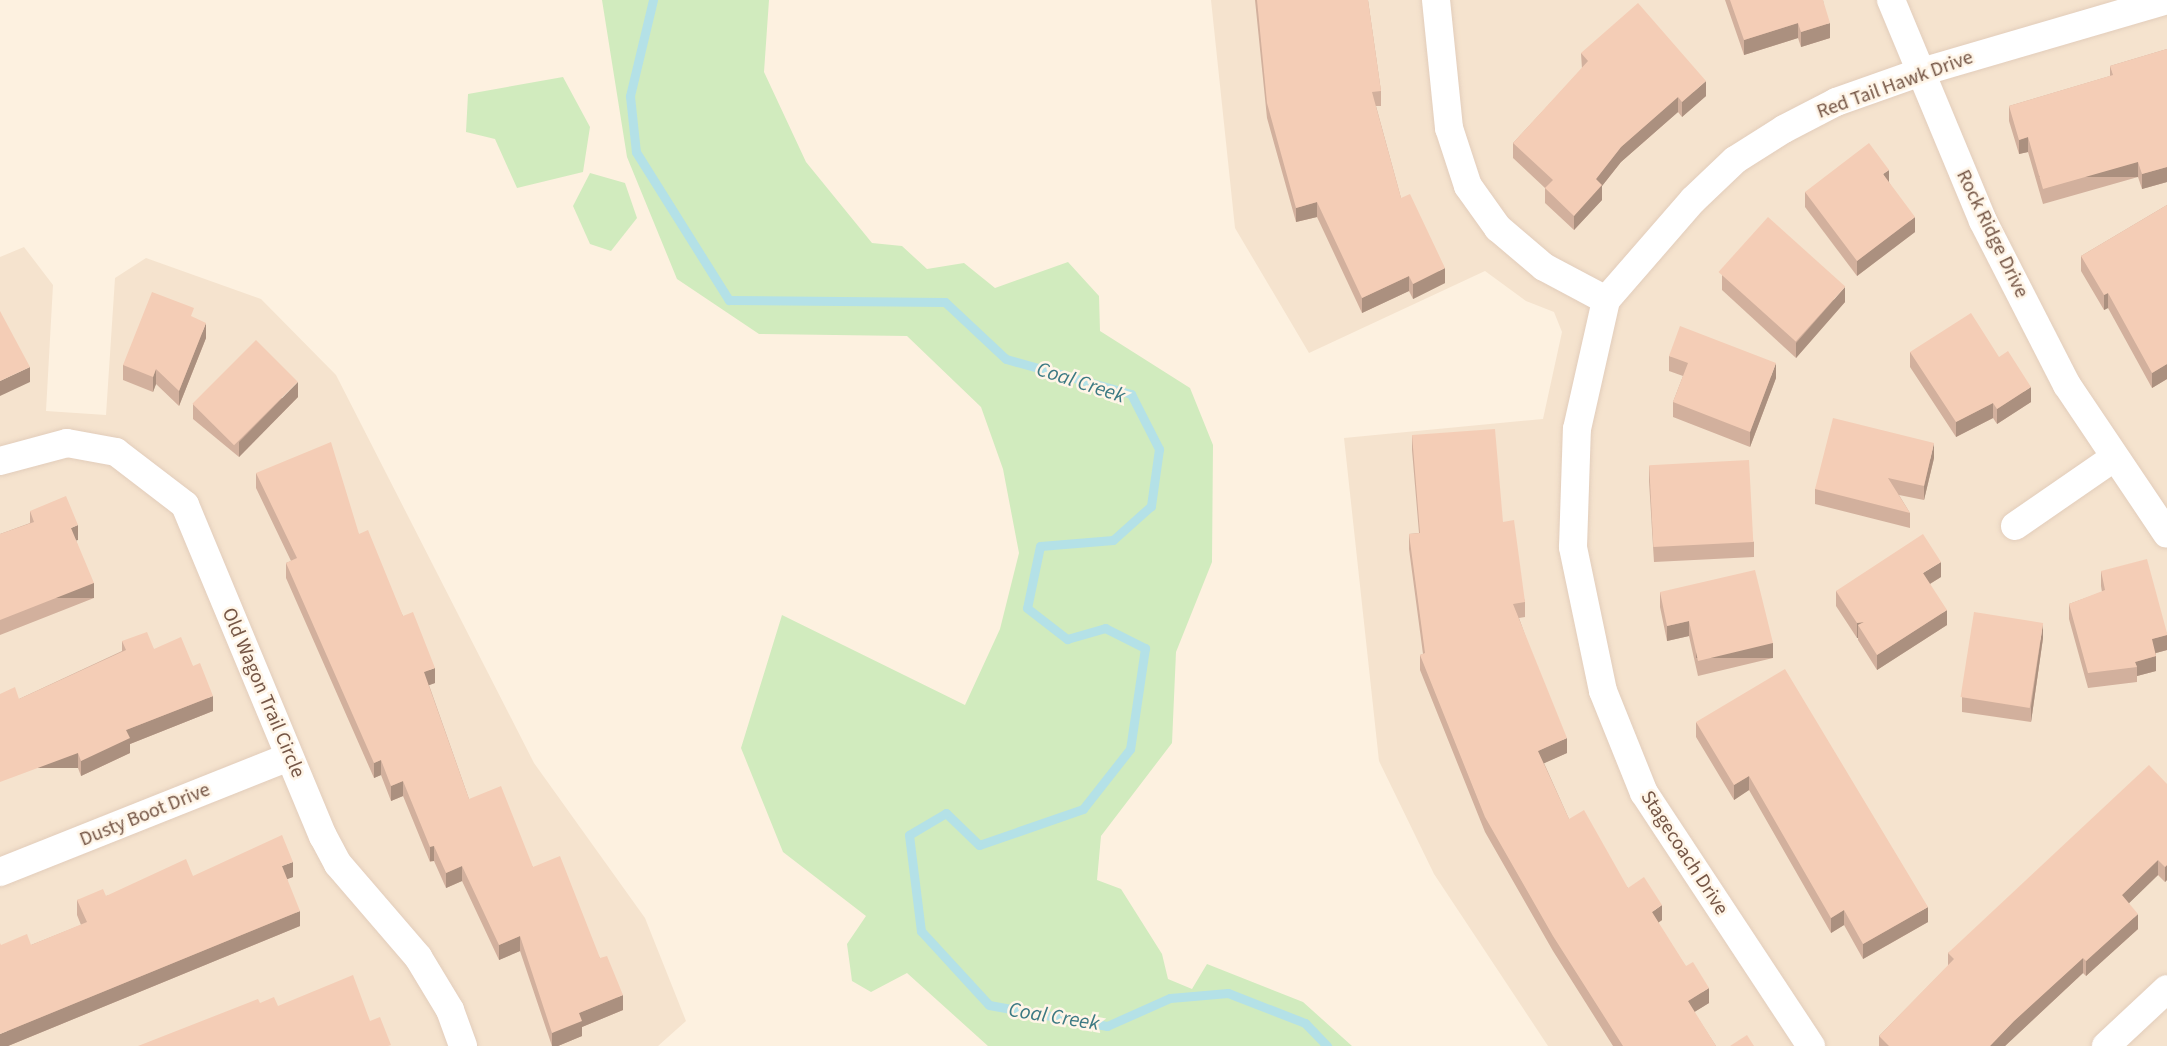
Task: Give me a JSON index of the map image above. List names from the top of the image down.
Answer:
{
  "streets": {
    "street": [
      "Red Tail Hawk Drive",
      "Rock Ridge Drive",
      "Old Wagon Trail Circle",
      "Dusty Boot Drive",
      "Stagecoach Drive"
    ]
  },
  "crossings": [
    ["Red Tail Hawk Drive", "Rock Ridge Drive"],
    ["Red Tail Hawk Drive", "Stagecoach Drive"],
    ["Old Wagon Trail Circle", "Dusty Boot Drive"]
  ],
  "water": ["Coal Creek"]
}
